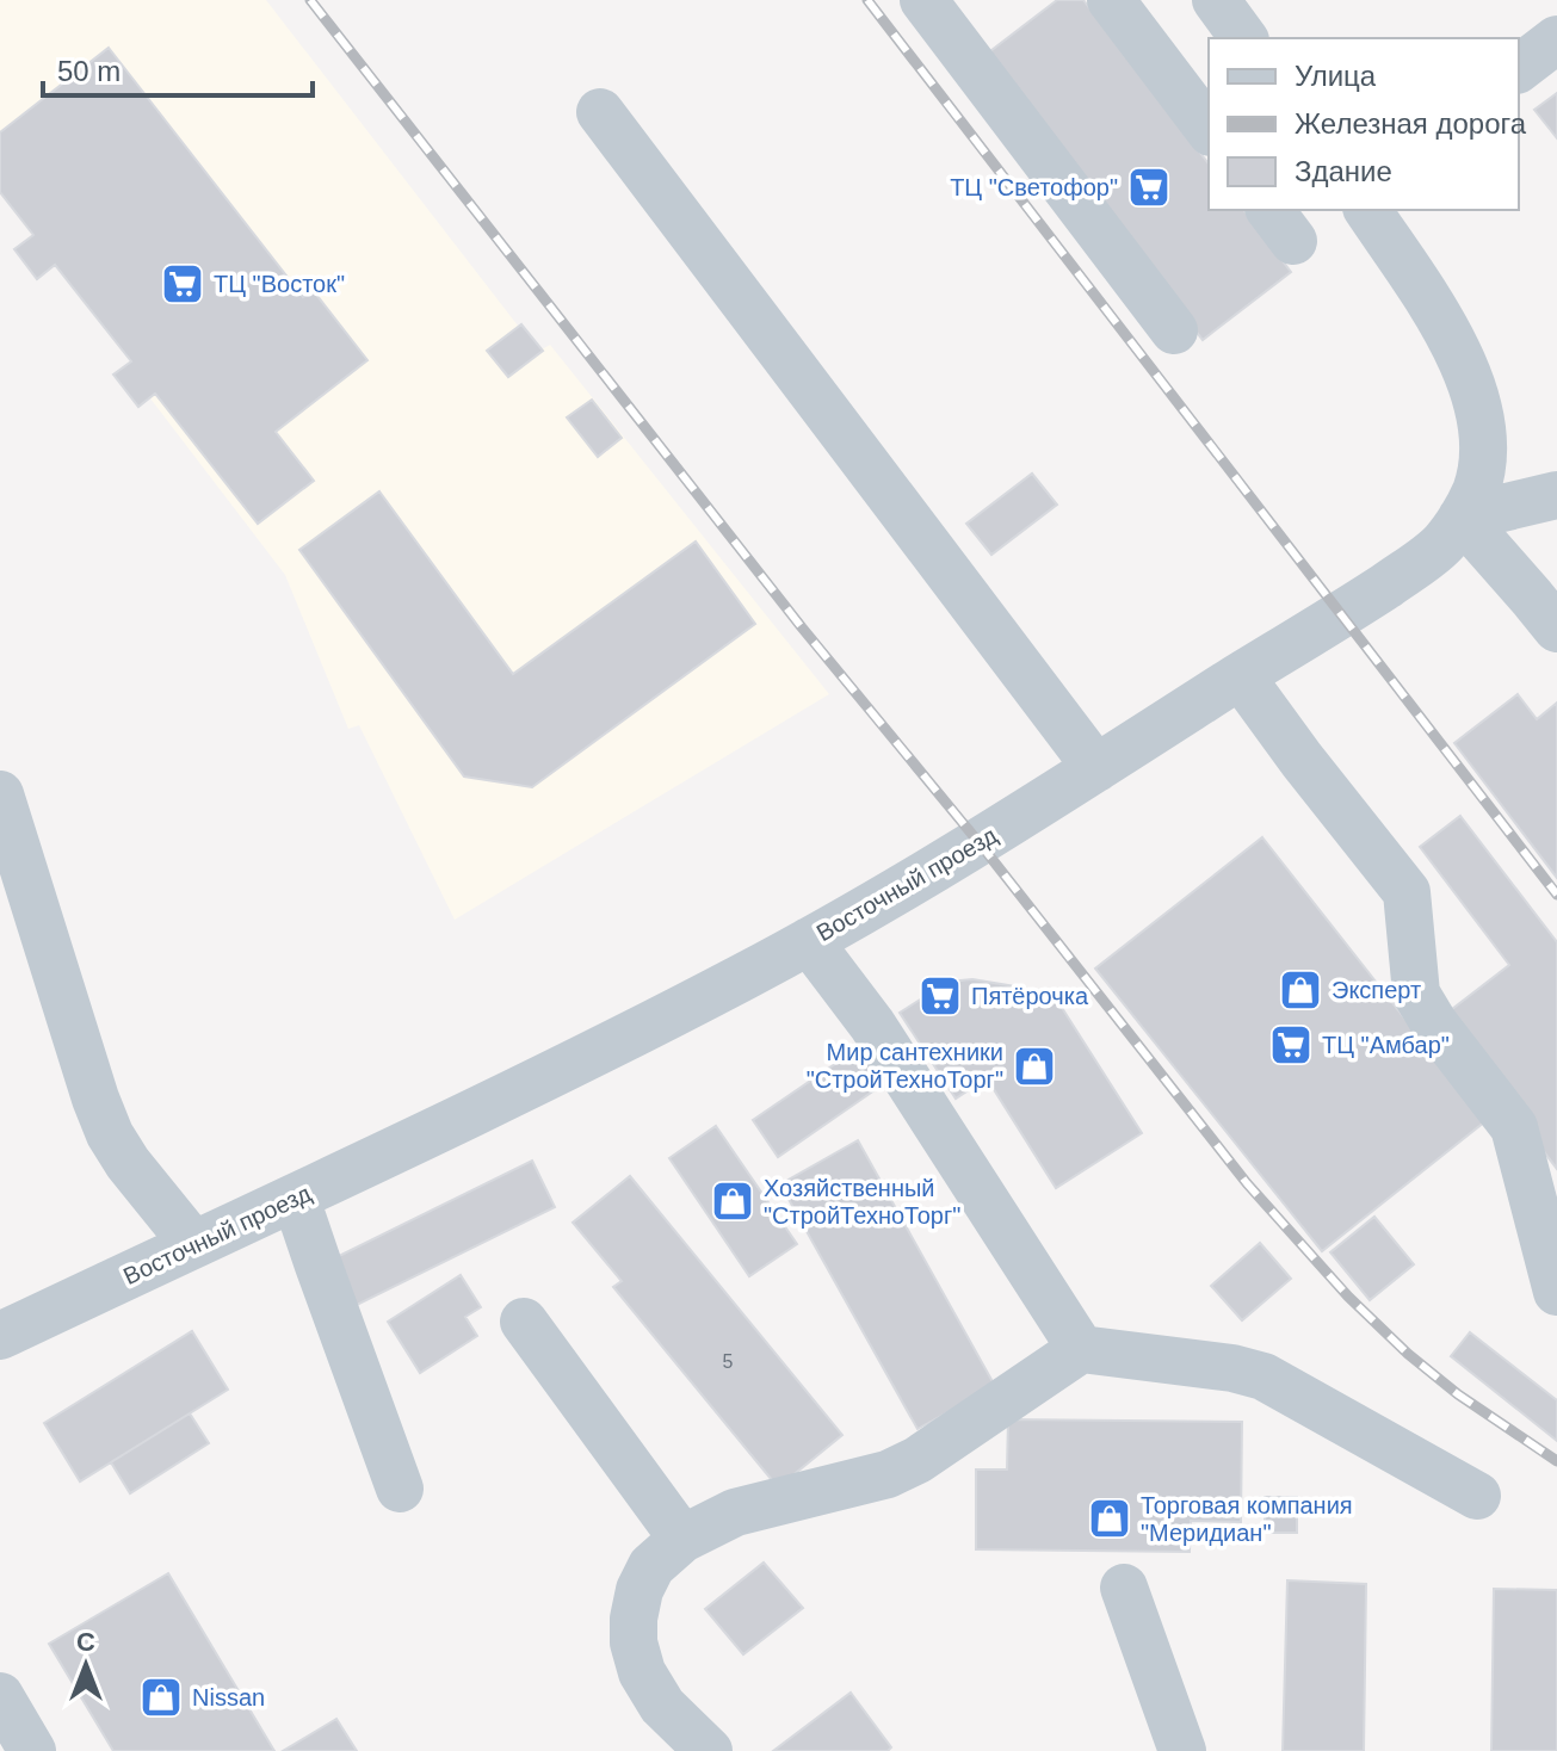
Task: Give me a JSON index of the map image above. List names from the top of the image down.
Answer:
{
  "streets": {
    "street": ["Восточный проезд"]
  },
  "places": {
    "supermarket": [
      "ТЦ \"Светофор\"",
      "ТЦ \"Восток\"",
      "Пятёрочка",
      "ТЦ \"Амбар\""
    ],
    "shop": [
      "Эксперт",
      "Мир сантехники \"СтройТехноТорг\"",
      "Хозяйственный \"СтройТехноТорг\"",
      "Торговая компания \"Меридиан\"",
      "Nissan"
    ]
  },
  "house_numbers": ["5"],
  "legend": ["Улица", "Железная дорога", "Здание"],
  "scale_bar": "50 m",
  "north": "top"
}
